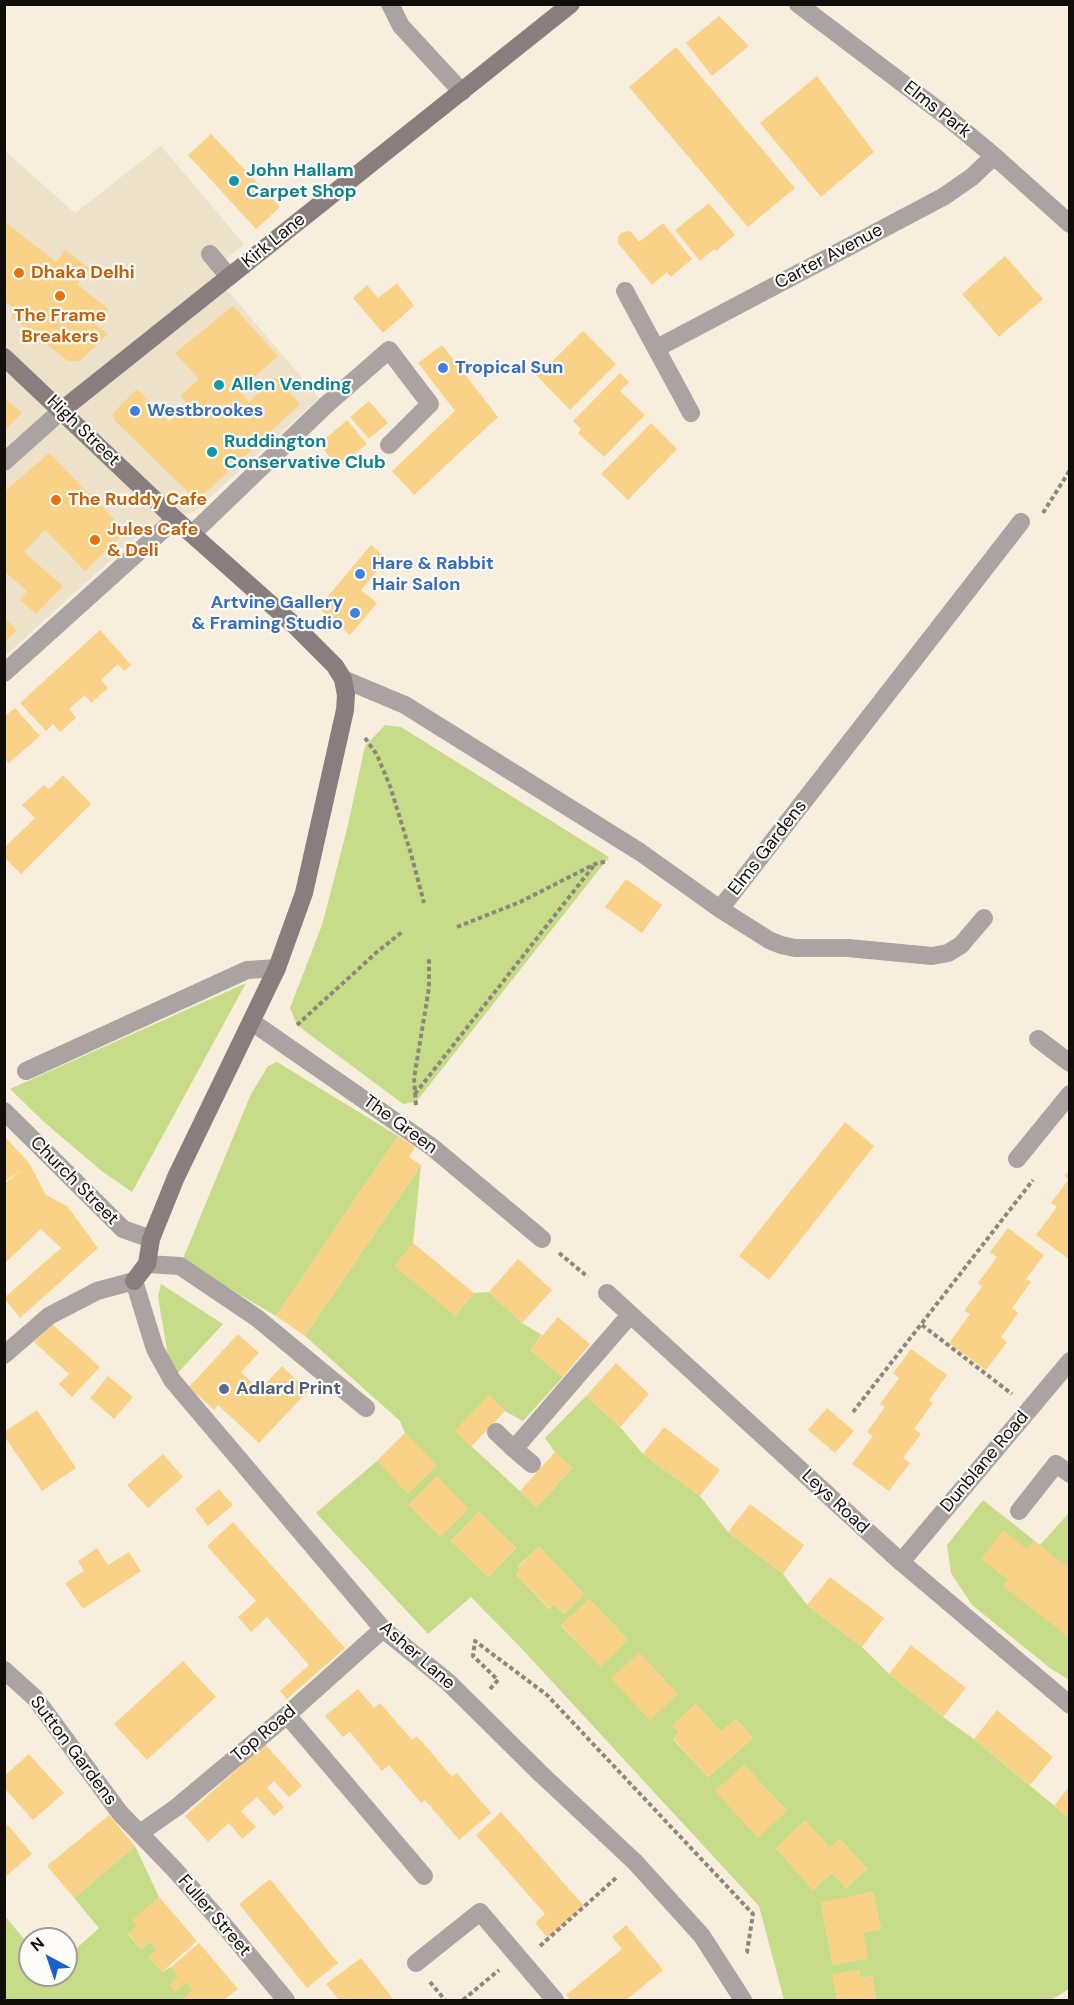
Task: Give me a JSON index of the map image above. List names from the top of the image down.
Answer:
{
  "streets": {
    "street": [
      "Elms Park",
      "Kirk Lane",
      "Carter Avenue",
      "High Street",
      "Elms Gardens",
      "The Green",
      "Church Street",
      "Dunblane Road",
      "Leys Road",
      "Asher Lane",
      "Top Road",
      "Sutton Gardens",
      "Fuller Street"
    ]
  },
  "crossings": [
    ["Elms Park", "Carter Avenue"],
    ["Kirk Lane", "High Street"],
    ["High Street", "Elms Gardens"],
    ["Dunblane Road", "Leys Road"],
    ["Asher Lane", "Top Road"],
    ["Top Road", "Sutton Gardens"],
    ["Top Road", "Fuller Street"],
    ["Sutton Gardens", "Fuller Street"]
  ],
  "places": [
    "John Hallam Carpet Shop",
    "Dhaka Delhi",
    "The Frame Breakers",
    "Tropical Sun",
    "Allen Vending",
    "Westbrookes",
    "Ruddington Conservative Club",
    "The Ruddy Cafe",
    "Jules Cafe & Deli",
    "Hare & Rabbit Hair Salon",
    "Artvine Gallery & Framing Studio",
    "Adlard Print"
  ],
  "north": "top left"
}
